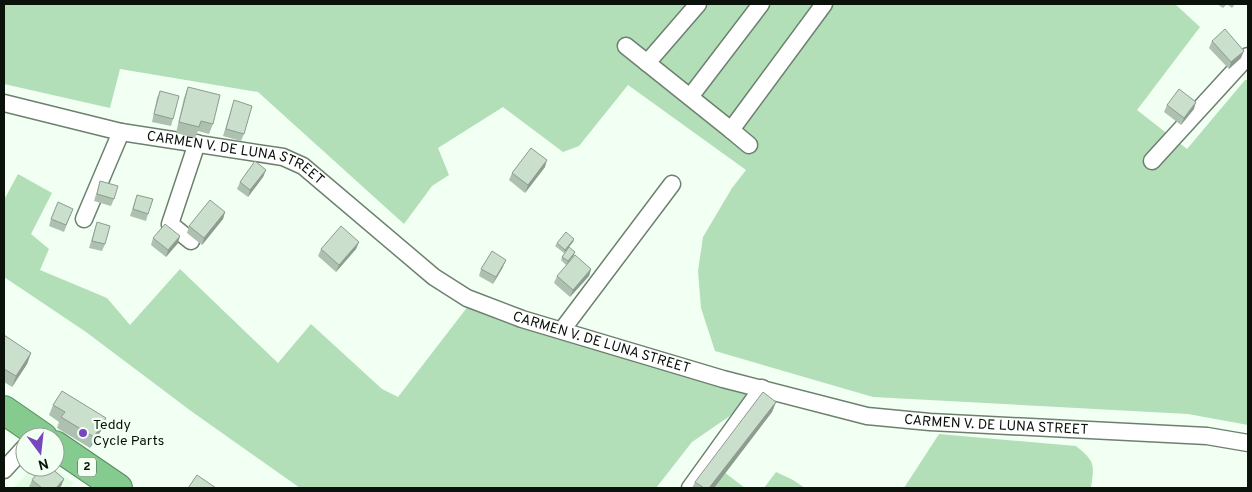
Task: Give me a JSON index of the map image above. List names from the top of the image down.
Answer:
{
  "streets": {
    "highway": ["2"],
    "street": ["CARMEN V. DE LUNA STREET"]
  },
  "places": ["Teddy Cycle Parts"],
  "north": "bottom"
}
